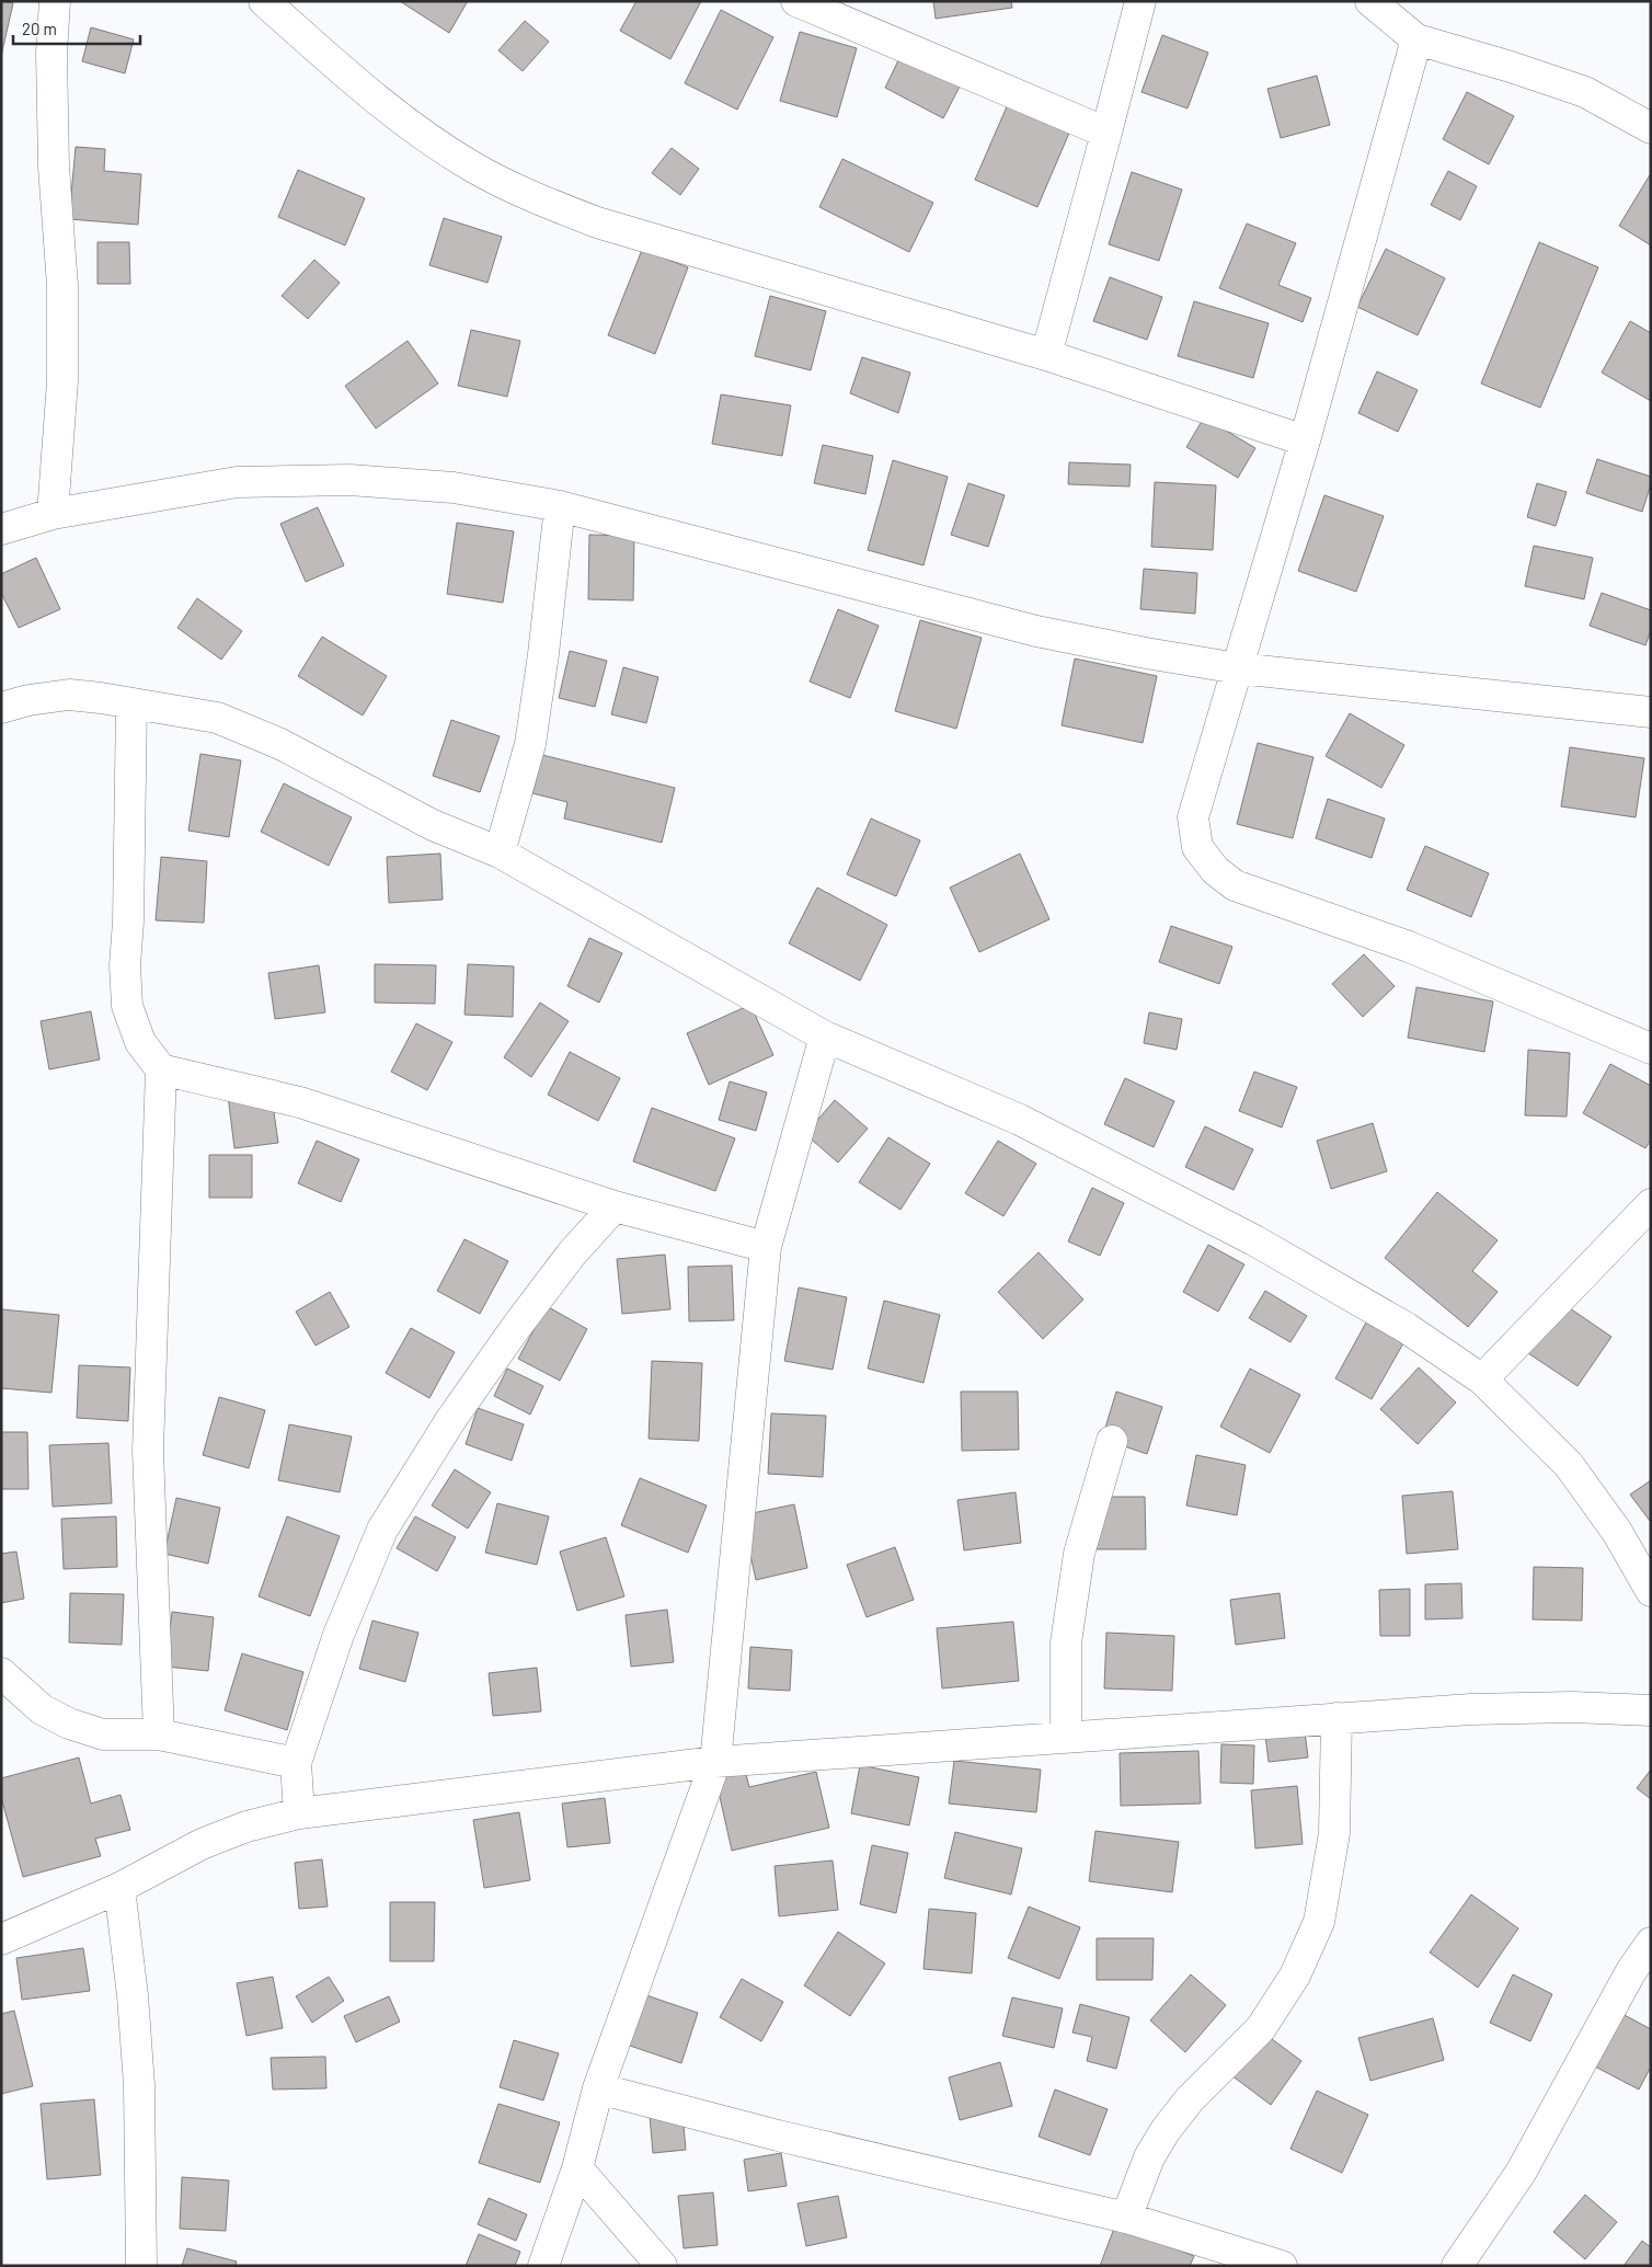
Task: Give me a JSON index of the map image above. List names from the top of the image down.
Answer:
{
  "scale_bar": "20 m"
}
